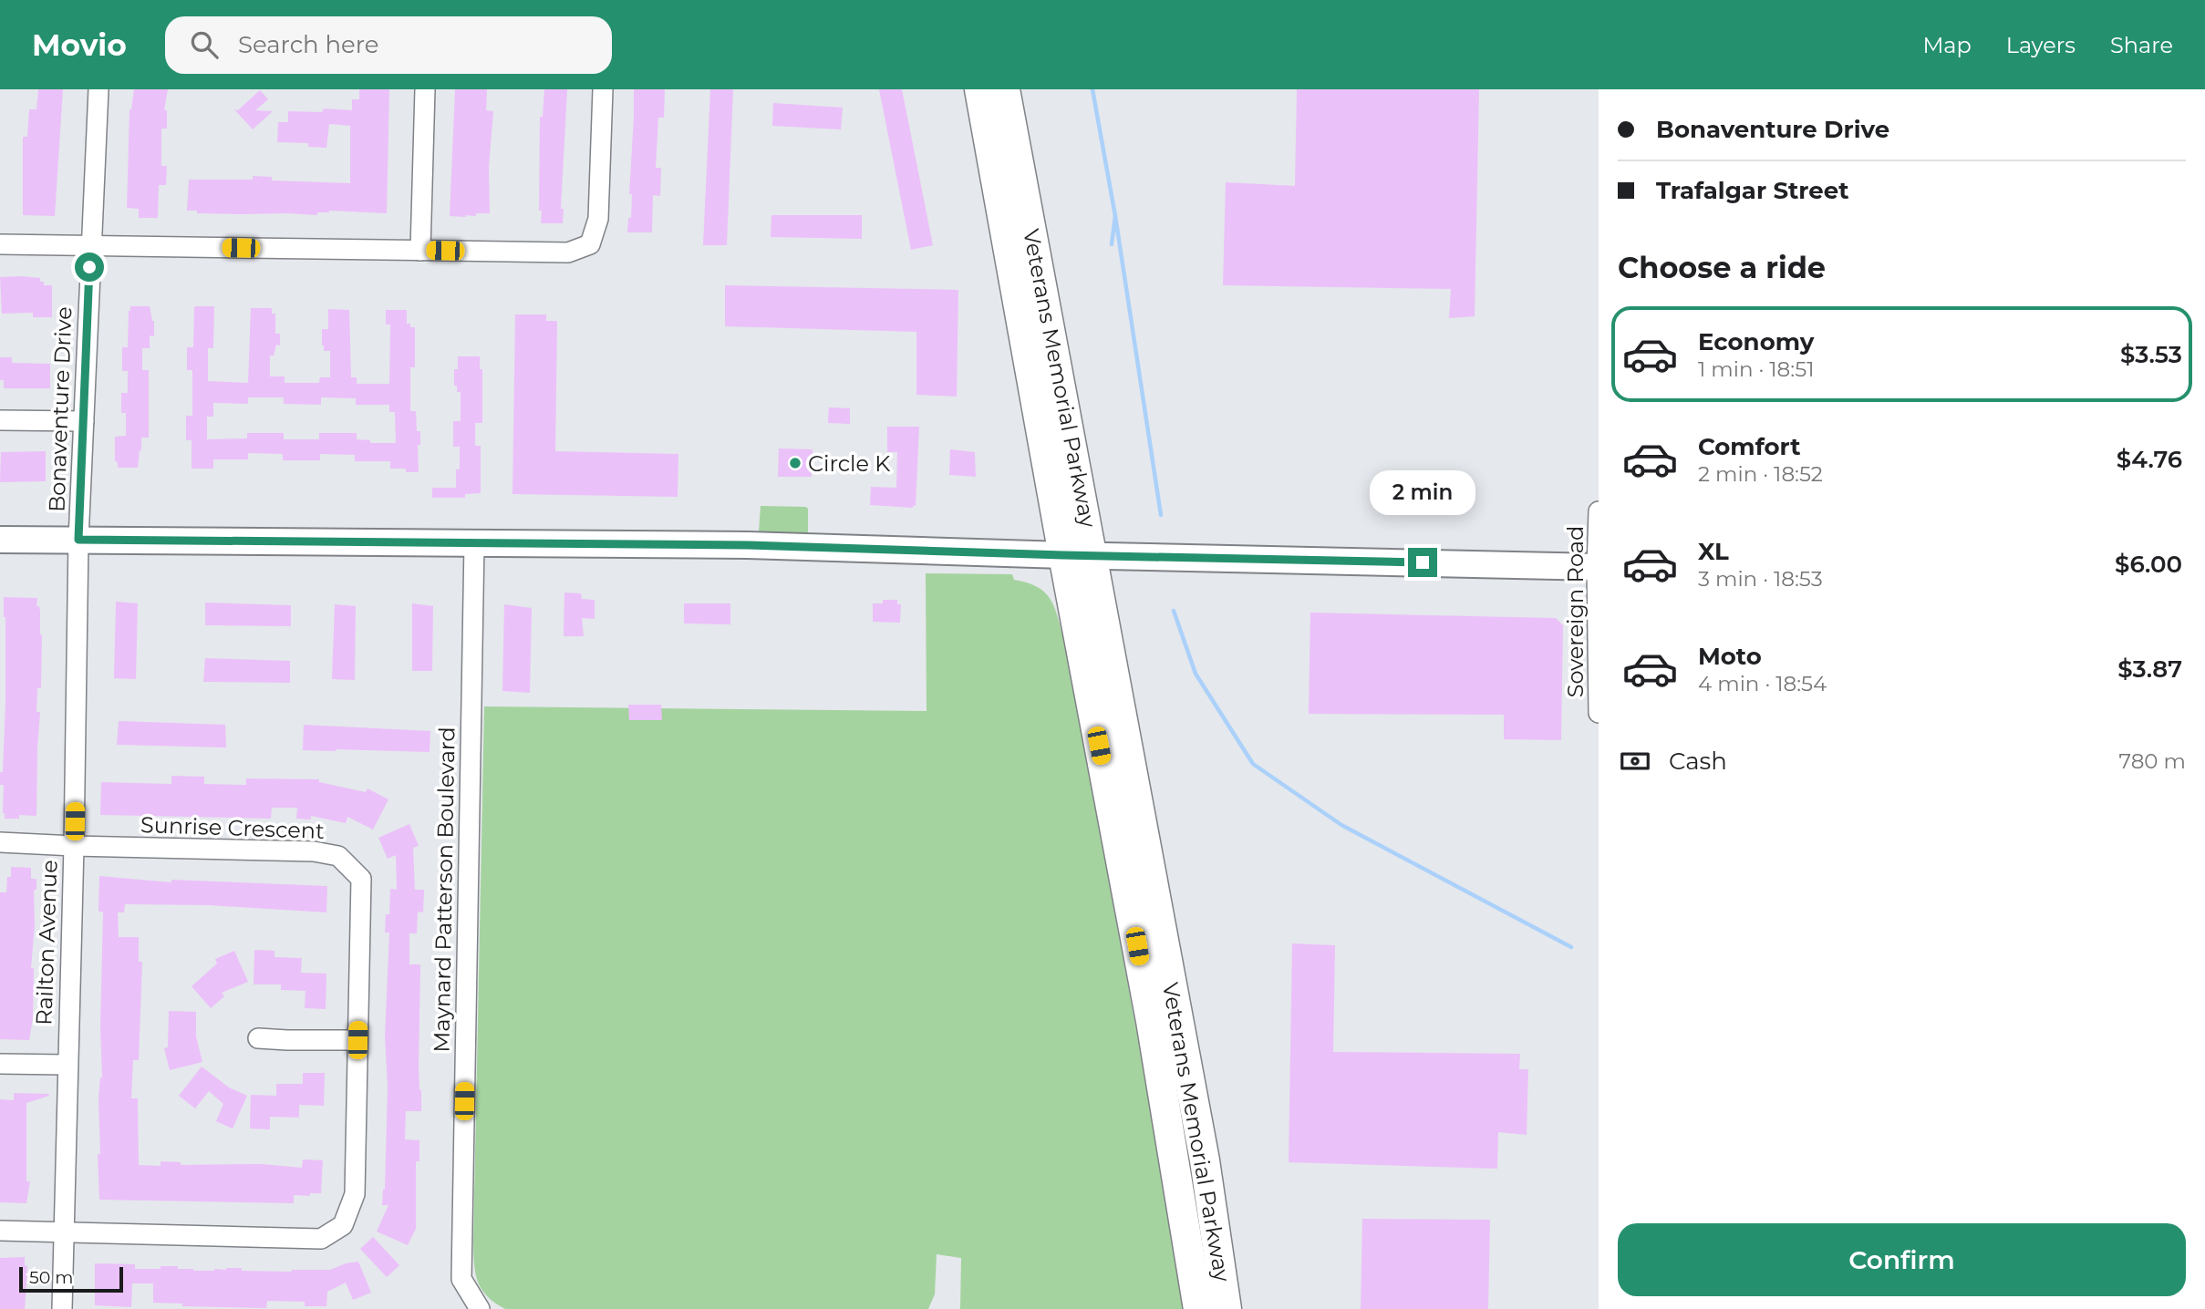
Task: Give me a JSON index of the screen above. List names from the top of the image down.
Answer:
{
  "streets": {
    "highway": ["Veterans Memorial Parkway"],
    "street": [
      "Bonaventure Drive",
      "Sovereign Road",
      "Sunrise Crescent",
      "Maynard Patterson Boulevard",
      "Railton Avenue"
    ]
  },
  "crossings": [
    ["Bonaventure Drive", "Railton Avenue"],
    ["Sunrise Crescent", "Railton Avenue"]
  ],
  "places": ["Circle K"],
  "scale_bar": "50 m",
  "page": {
    "header": "Movio",
    "search": "Search here",
    "nav": ["Map", "Layers", "Share"],
    "banner": ["Bonaventure Drive", "Trafalgar Street"],
    "heading": "Choose a ride",
    "list": [
      {
        "name": "Economy",
        "note": "1 min · 18:51",
        "value": "$3.53"
      },
      {
        "name": "Comfort",
        "note": "2 min · 18:52",
        "value": "$4.76"
      },
      {
        "name": "XL",
        "note": "3 min · 18:53",
        "value": "$6.00"
      },
      {
        "name": "Moto",
        "note": "4 min · 18:54",
        "value": "$3.87"
      }
    ],
    "bubble": "2 min",
    "pay": ["Cash", "780 m"],
    "buttons": "Confirm",
    "scale": "50 m"
  }
}
